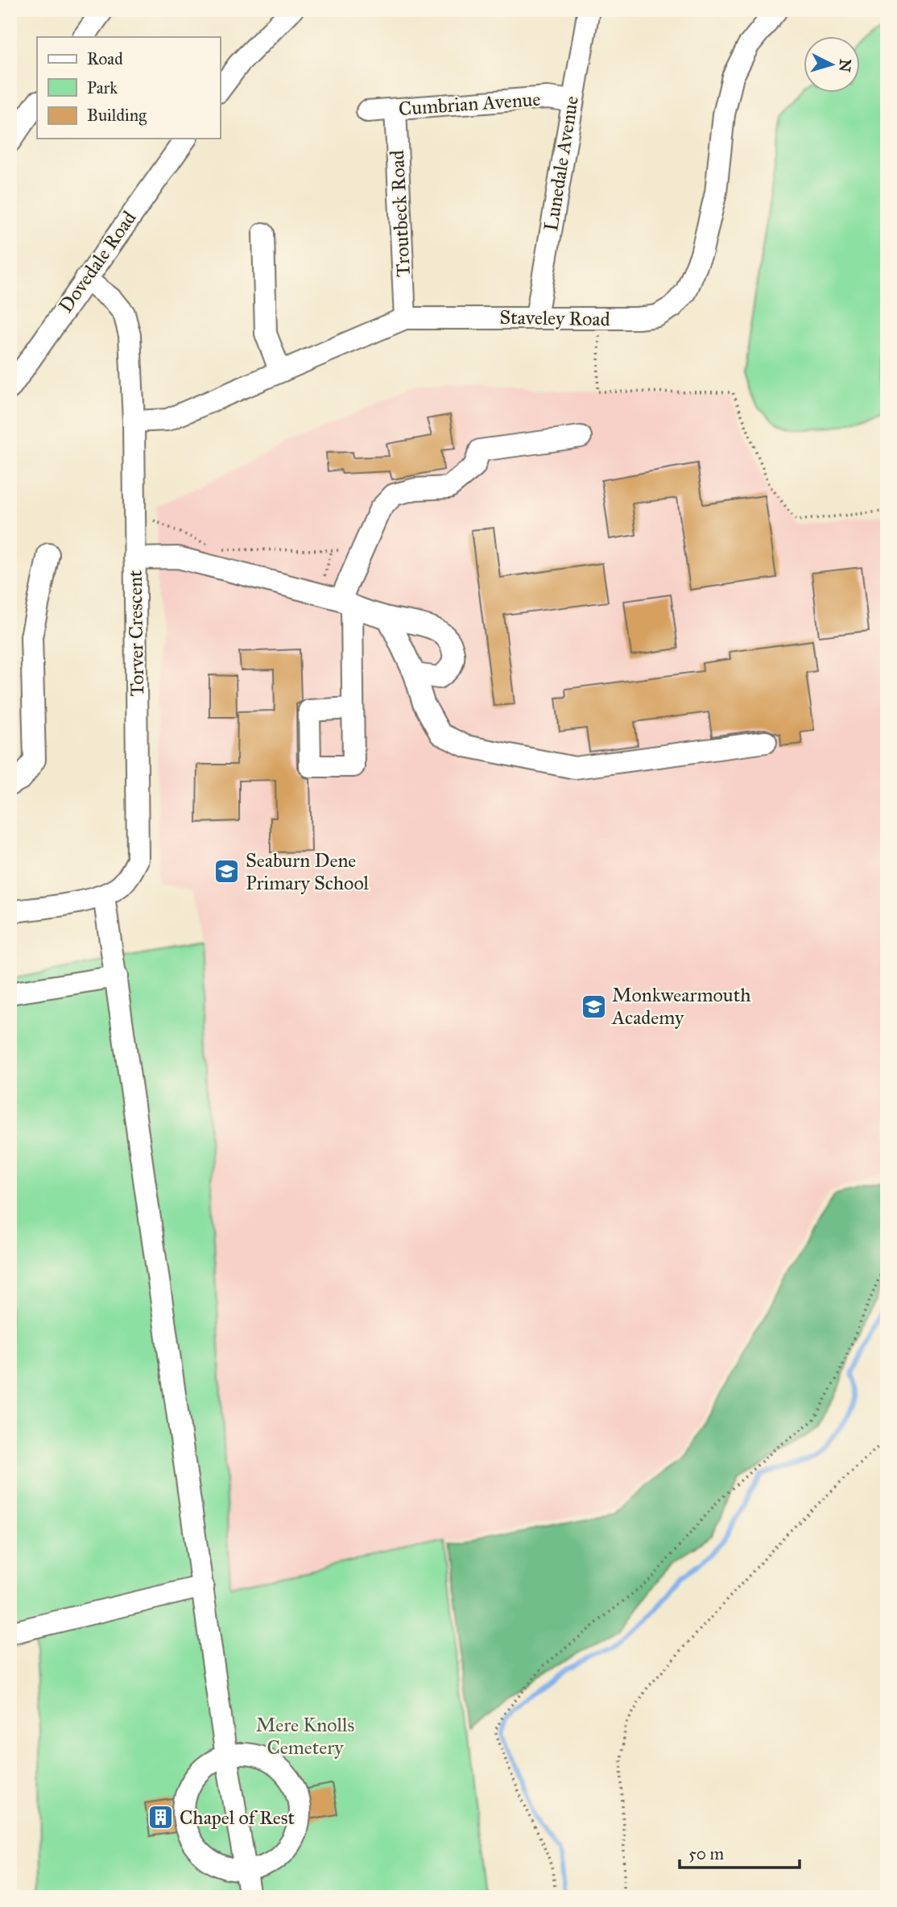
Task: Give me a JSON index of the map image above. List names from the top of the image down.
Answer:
{
  "streets": {
    "street": [
      "Cumbrian Avenue",
      "Lunedale Avenue",
      "Troutbeck Road",
      "Dovedale Road",
      "Staveley Road",
      "Torver Crescent"
    ]
  },
  "crossings": [
    ["Cumbrian Avenue", "Lunedale Avenue"],
    ["Cumbrian Avenue", "Troutbeck Road"],
    ["Lunedale Avenue", "Staveley Road"],
    ["Troutbeck Road", "Staveley Road"],
    ["Dovedale Road", "Torver Crescent"],
    ["Staveley Road", "Torver Crescent"]
  ],
  "parks": ["Mere Knolls Cemetery"],
  "places": {
    "school or university": ["Seaburn Dene Primary School", "Monkwearmouth Academy"],
    "building": ["Chapel of Rest"]
  },
  "legend": ["Road", "Park", "Building"],
  "scale_bar": "50 m",
  "north": "right"
}
